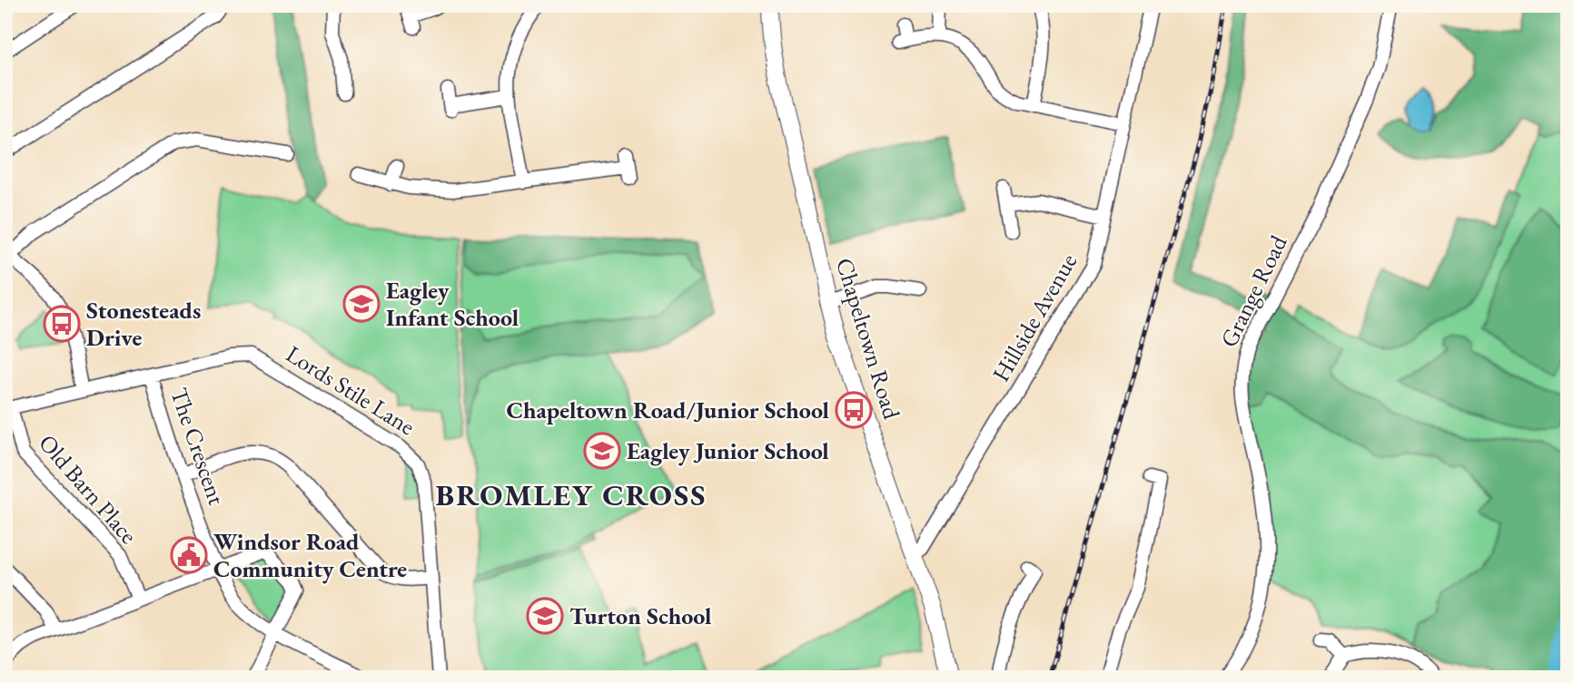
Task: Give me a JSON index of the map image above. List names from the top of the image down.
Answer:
{
  "streets": {
    "main road": ["Chapeltown Road"],
    "street": [
      "Grange Road",
      "Hillside Avenue",
      "Lords Stile Lane",
      "The Crescent",
      "Old Barn Place"
    ]
  },
  "crossings": [
    ["Hillside Avenue", "Chapeltown Road"],
    ["Lords Stile Lane", "The Crescent"],
    ["Lords Stile Lane", "Old Barn Place"]
  ],
  "districts": ["BROMLEY CROSS"],
  "places": {
    "school or university": ["Eagley Infant School", "Eagley Junior School", "Turton School"],
    "bus stop": ["Stonesteads Drive", "Chapeltown Road/Junior School"],
    "public building": ["Windsor Road Community Centre"]
  }
}
